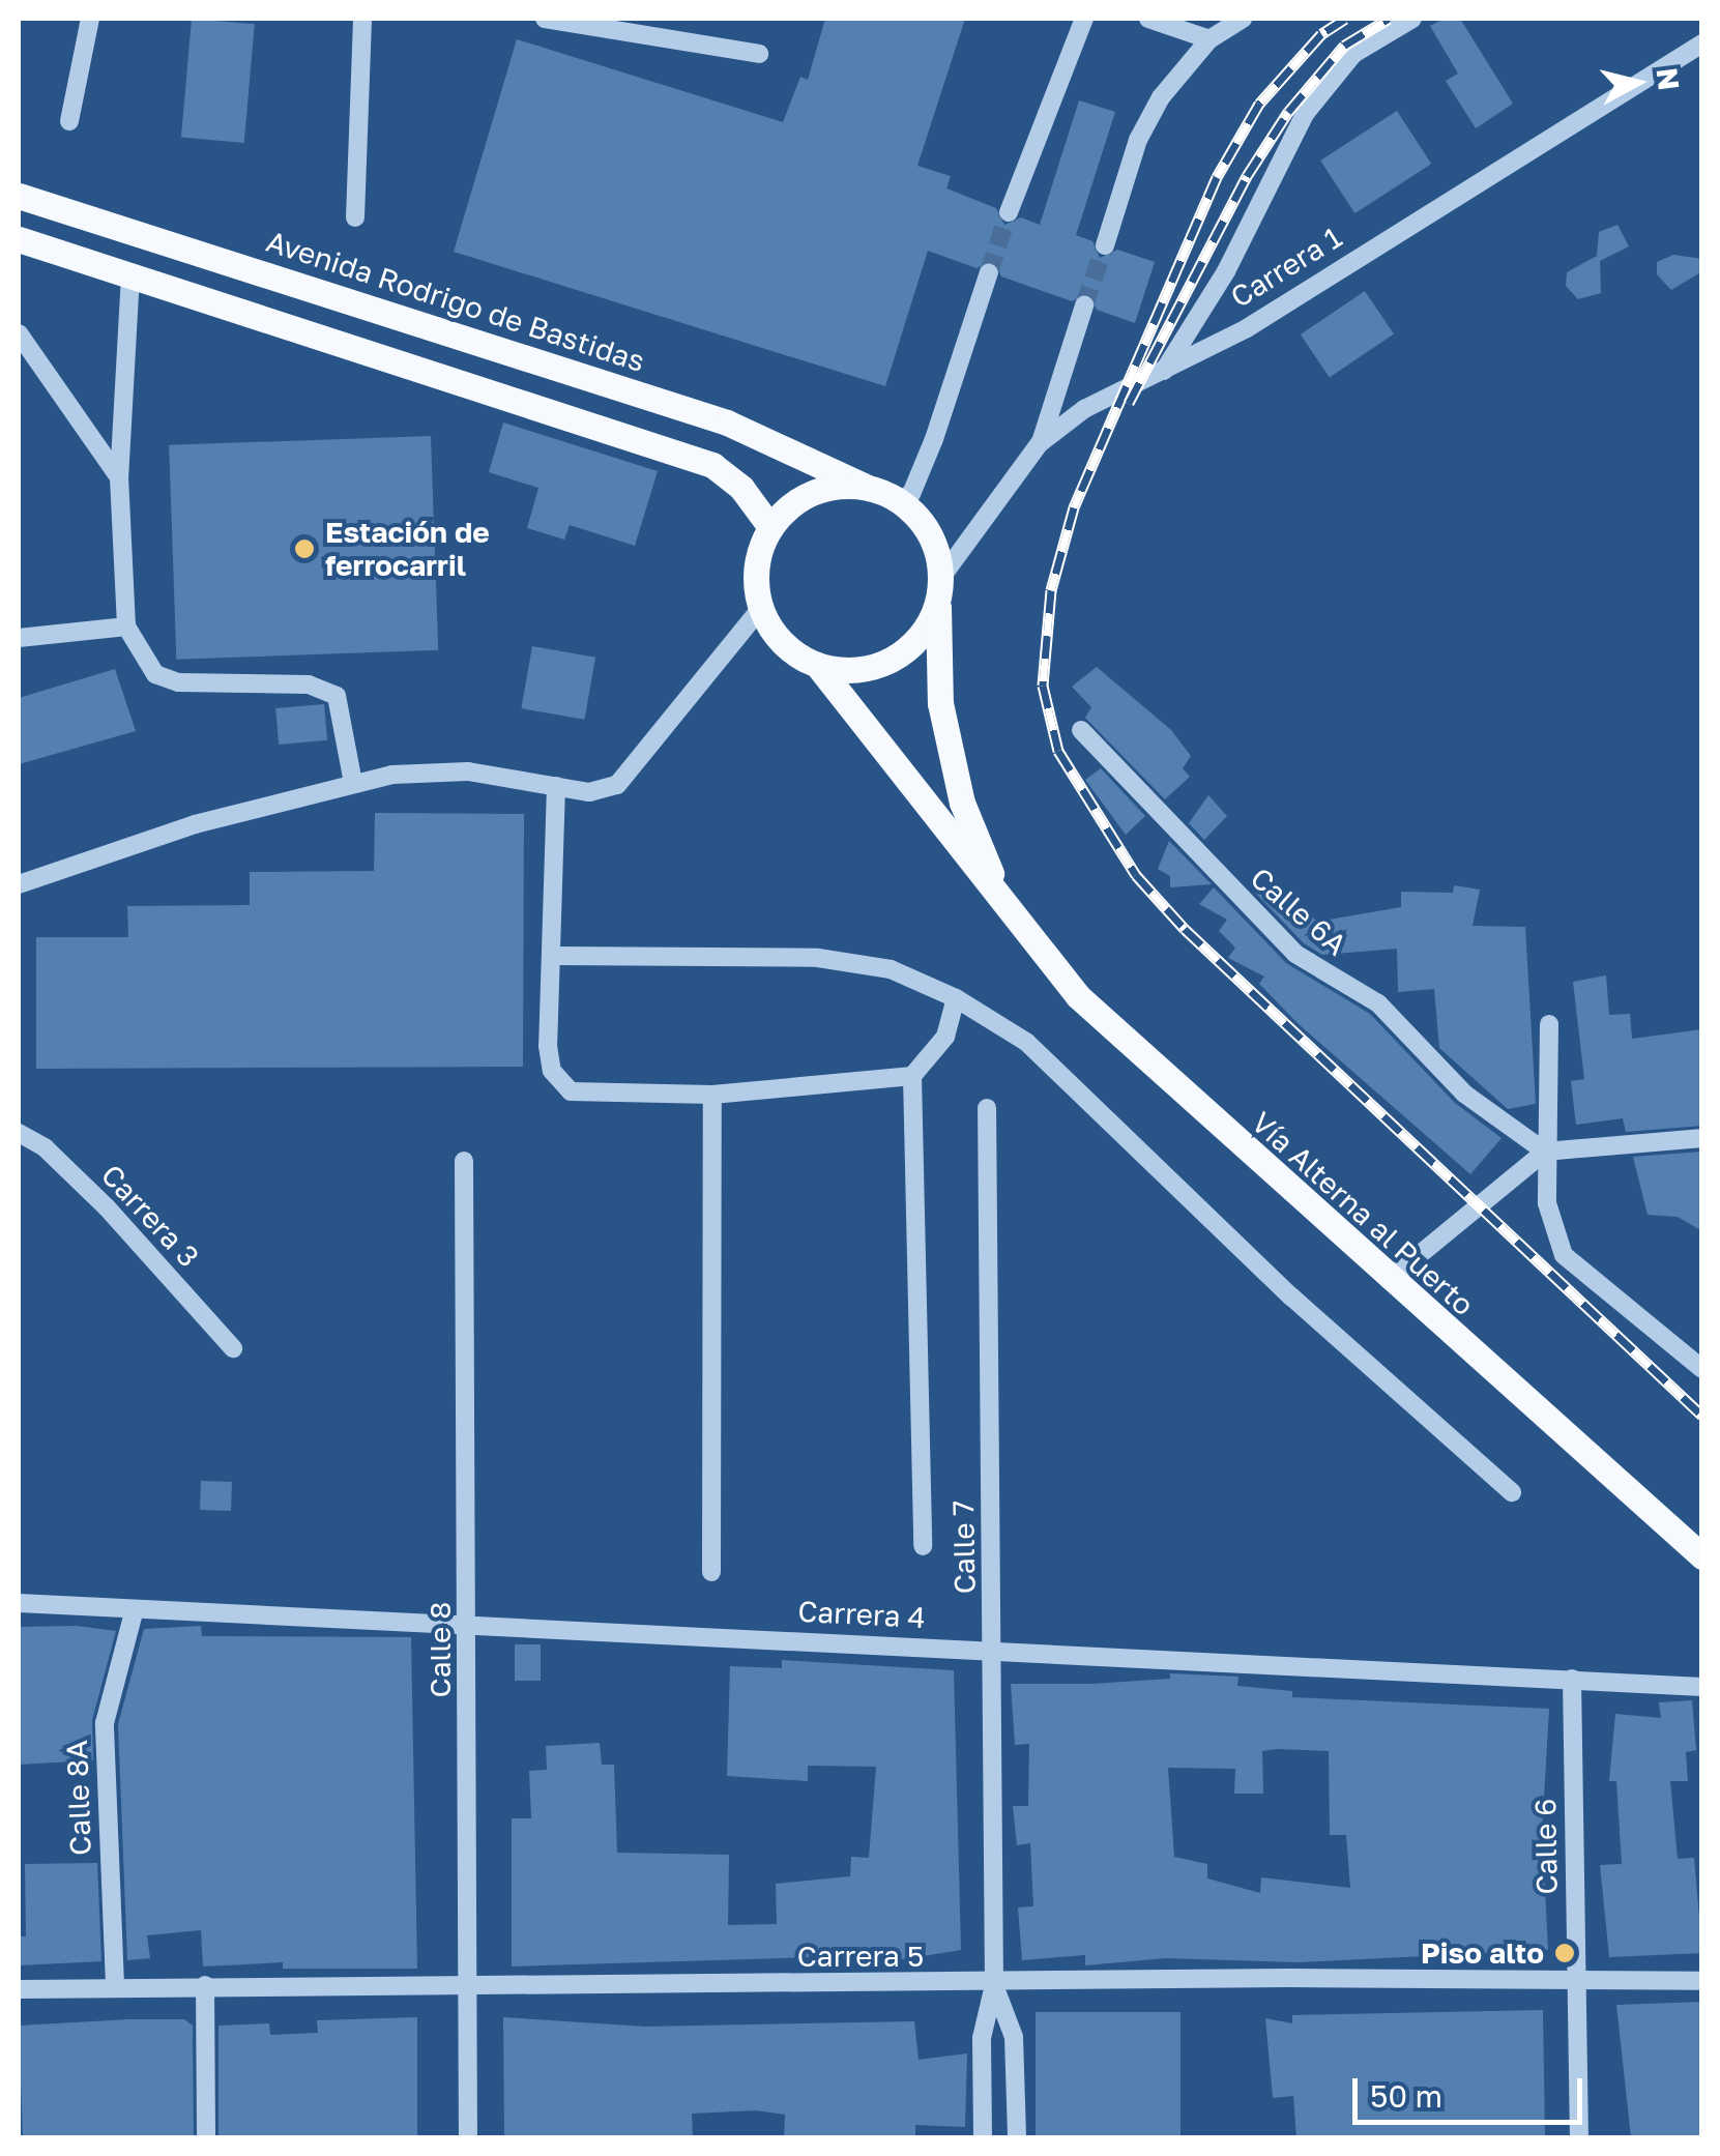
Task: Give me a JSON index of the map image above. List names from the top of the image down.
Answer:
{
  "streets": {
    "main road": ["Carrera 1", "Avenida Rodrigo de Bastidas", "Vía Alterna al Puerto"],
    "street": [
      "Calle 6A",
      "Carrera 3",
      "Calle 7",
      "Carrera 4",
      "Calle 8",
      "Calle 8A",
      "Calle 6",
      "Carrera 5"
    ]
  },
  "crossings": [
    ["Carrera 1", "Avenida Rodrigo de Bastidas"],
    ["Carrera 1", "Vía Alterna al Puerto"],
    ["Avenida Rodrigo de Bastidas", "Vía Alterna al Puerto"],
    ["Calle 7", "Carrera 4"],
    ["Calle 7", "Carrera 5"],
    ["Carrera 4", "Calle 8"],
    ["Carrera 4", "Calle 8A"],
    ["Carrera 4", "Calle 6"],
    ["Calle 8", "Carrera 5"],
    ["Calle 8A", "Carrera 5"],
    ["Calle 6", "Carrera 5"]
  ],
  "places": ["Estación de ferrocarril", "Piso alto"],
  "scale_bar": "50 m",
  "north": "right"
}
